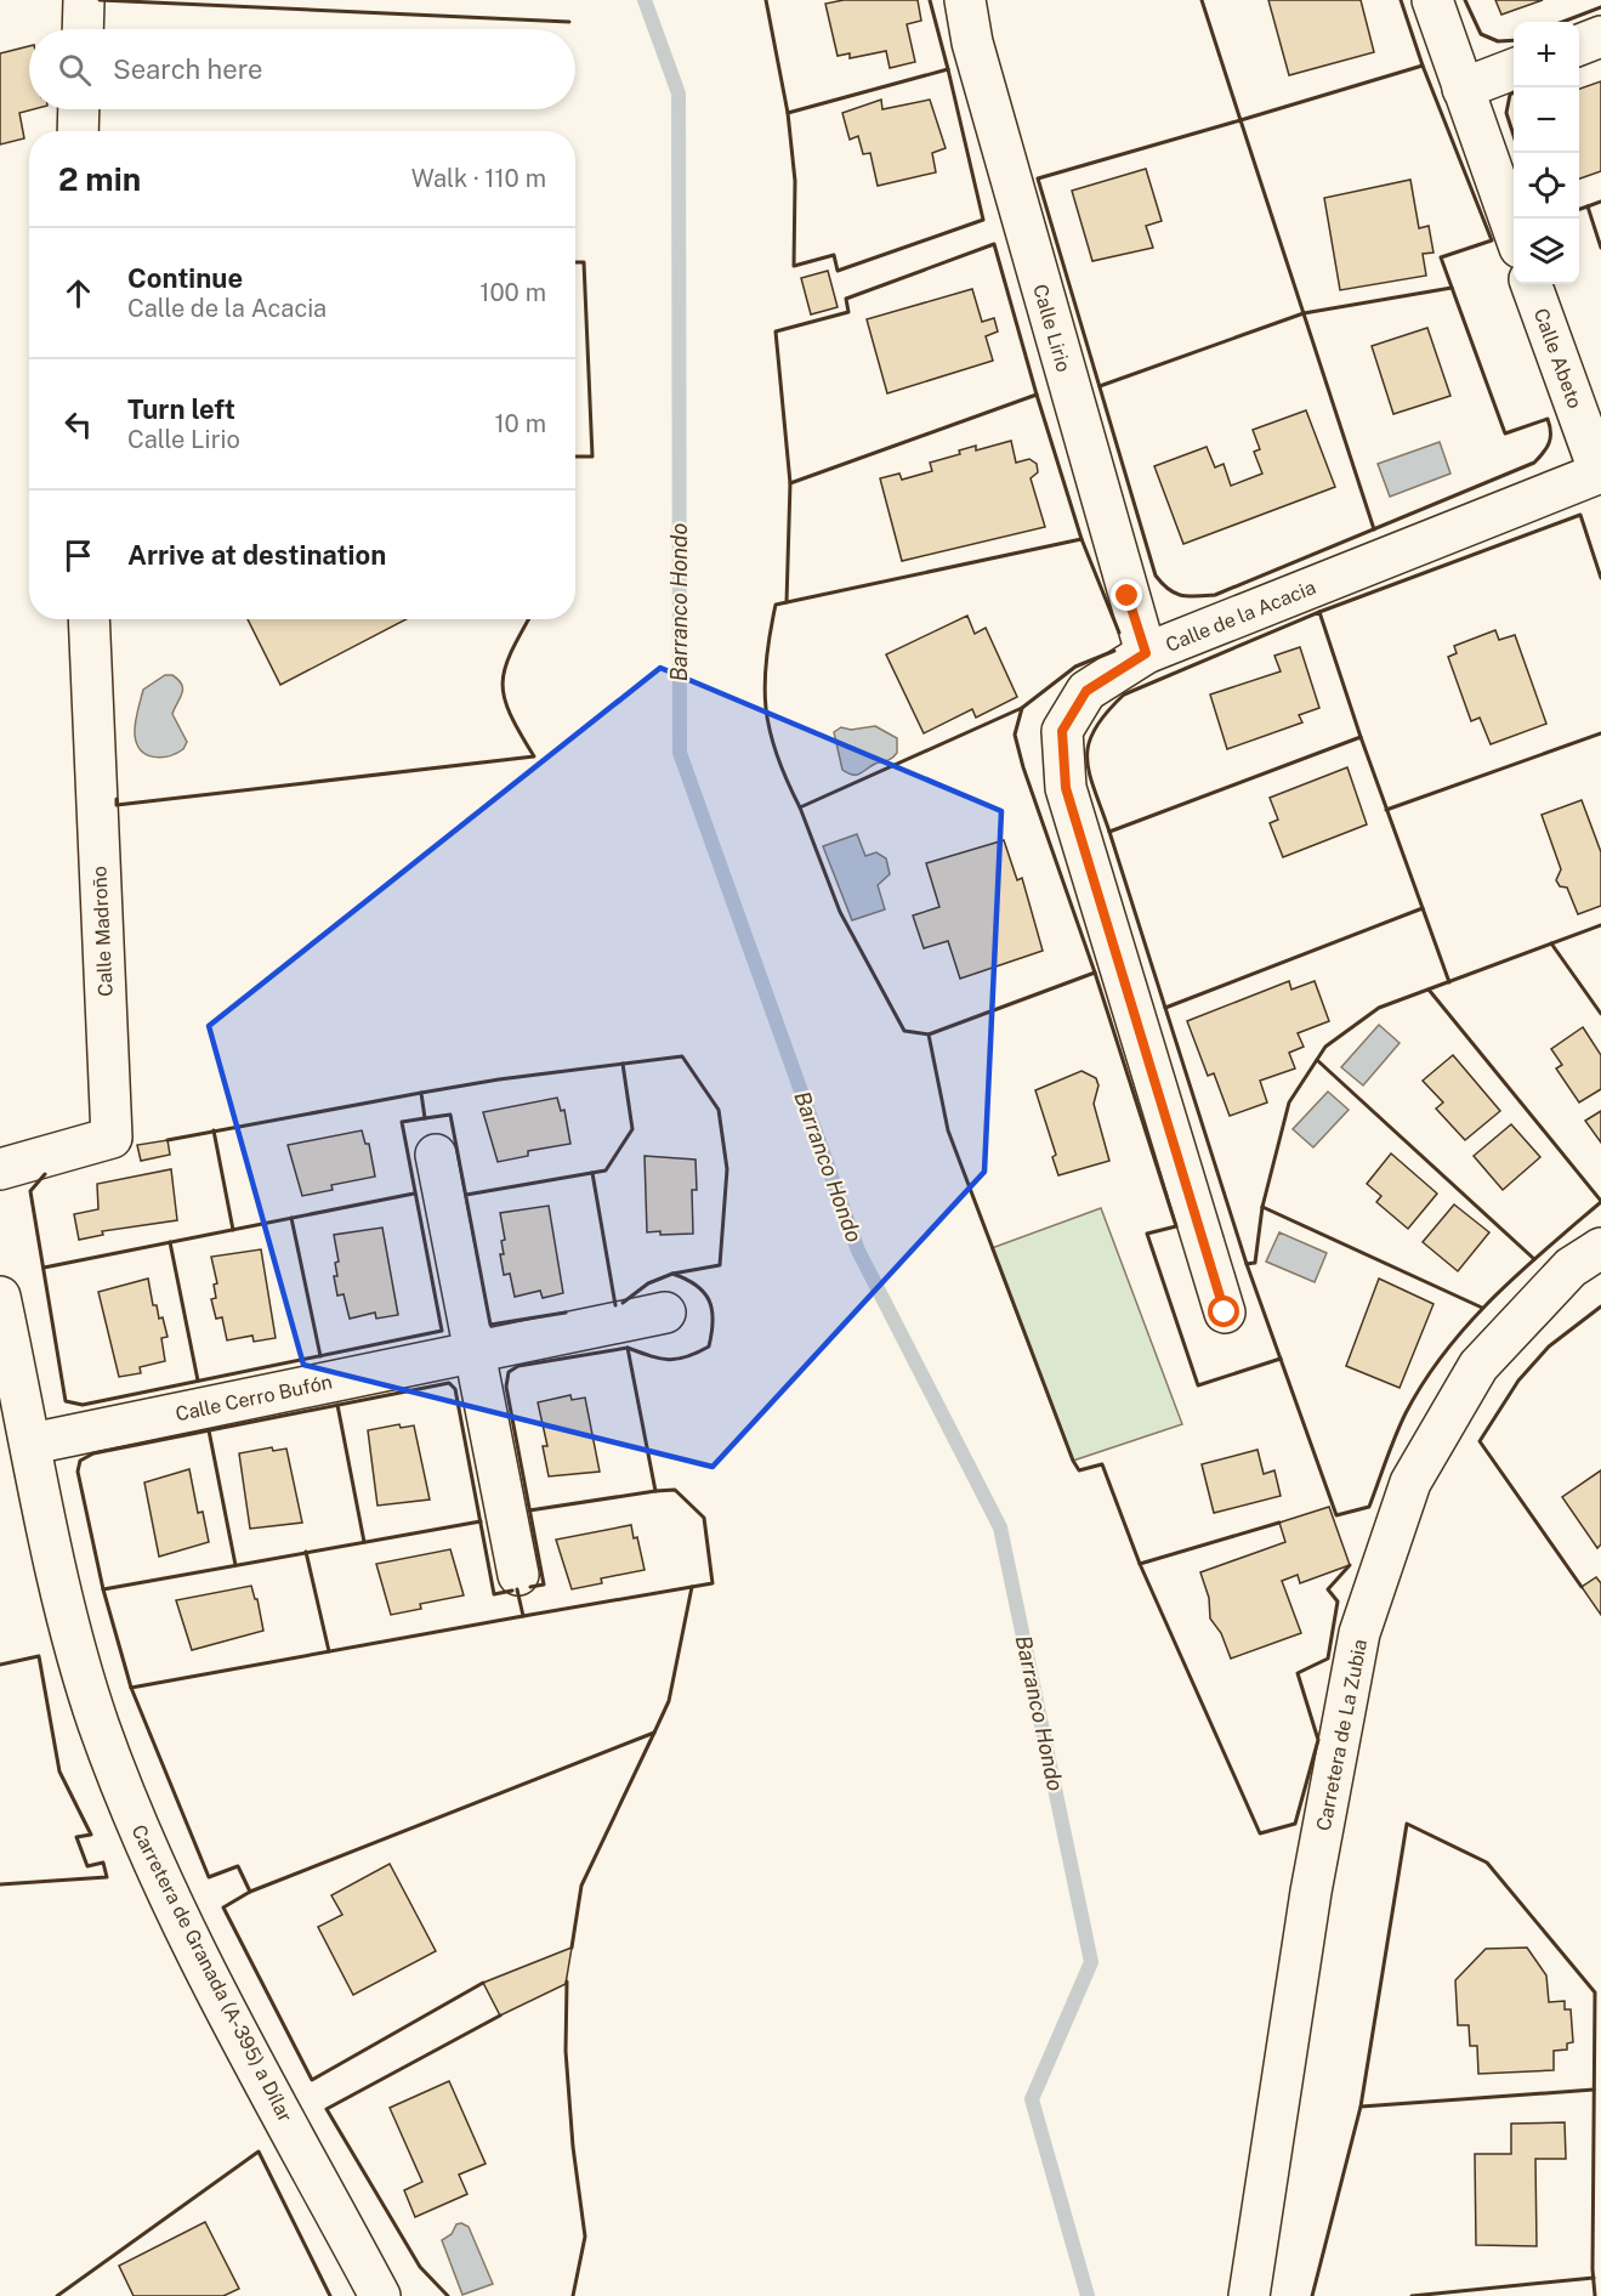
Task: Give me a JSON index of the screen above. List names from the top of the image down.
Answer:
{
  "streets": {
    "street": [
      "Calle Lirio",
      "Calle Abeto",
      "Calle de la Acacia",
      "Calle Madroño",
      "Calle Cerro Bufón",
      "Carretera de La Zubia",
      "Carretera de Granada (A-395) a Dílar"
    ]
  },
  "crossings": [
    ["Calle Lirio", "Calle de la Acacia"],
    ["Calle Abeto", "Calle de la Acacia"],
    ["Calle Cerro Bufón", "Carretera de Granada (A-395) a Dílar"]
  ],
  "water": ["Barranco Hondo"],
  "page": {
    "map_buttons": ["+", "−"],
    "search": "Search here",
    "heading": ["2 min", "Walk · 110 m"],
    "list": [
      ["Continue", "Calle de la Acacia", "100 m"],
      ["Turn left", "Calle Lirio", "10 m"],
      "Arrive at destination"
    ]
  }
}
